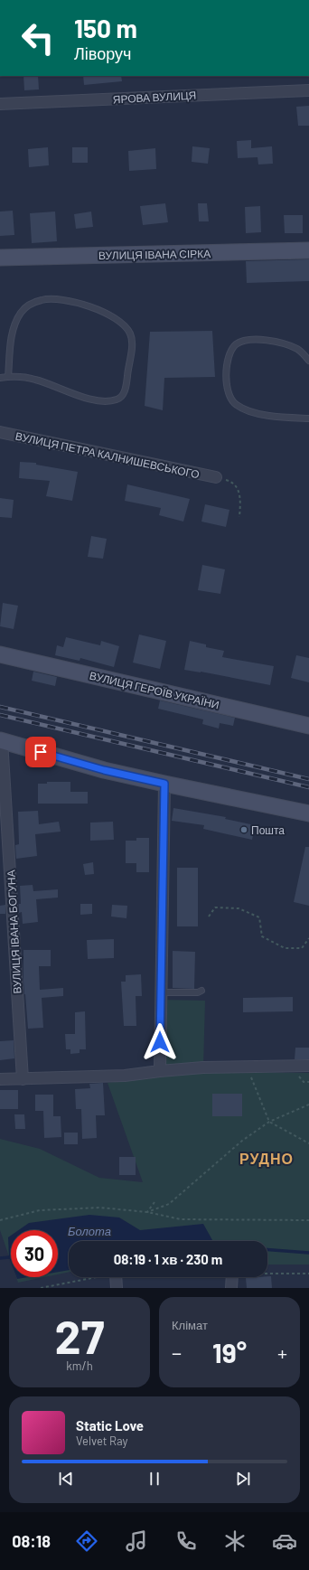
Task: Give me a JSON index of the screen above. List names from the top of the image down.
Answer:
{
  "streets": {
    "street": [
      "ЯРОВА ВУЛИЦЯ",
      "ВУЛИЦЯ ІВАНА СІРКА",
      "ВУЛИЦЯ ПЕТРА КАЛНИШЕВСЬКОГО",
      "ВУЛИЦЯ ГЕРОЇВ УКРАЇНИ",
      "ВУЛИЦЯ ІВАНА БОГУНА"
    ]
  },
  "districts": ["РУДНО"],
  "water": ["Болота"],
  "places": ["Пошта"],
  "page": {
    "turn": ["150 m", "Ліворуч"],
    "limit": "30",
    "trip": "08:19 · 1 хв · 230 m",
    "tile": [
      ["27", "km/h"],
      "Клімат"
    ],
    "heat": ["−", "19°", "+"],
    "song": ["Static Love", "Velvet Ray"],
    "tabs": "08:18"
  }
}
